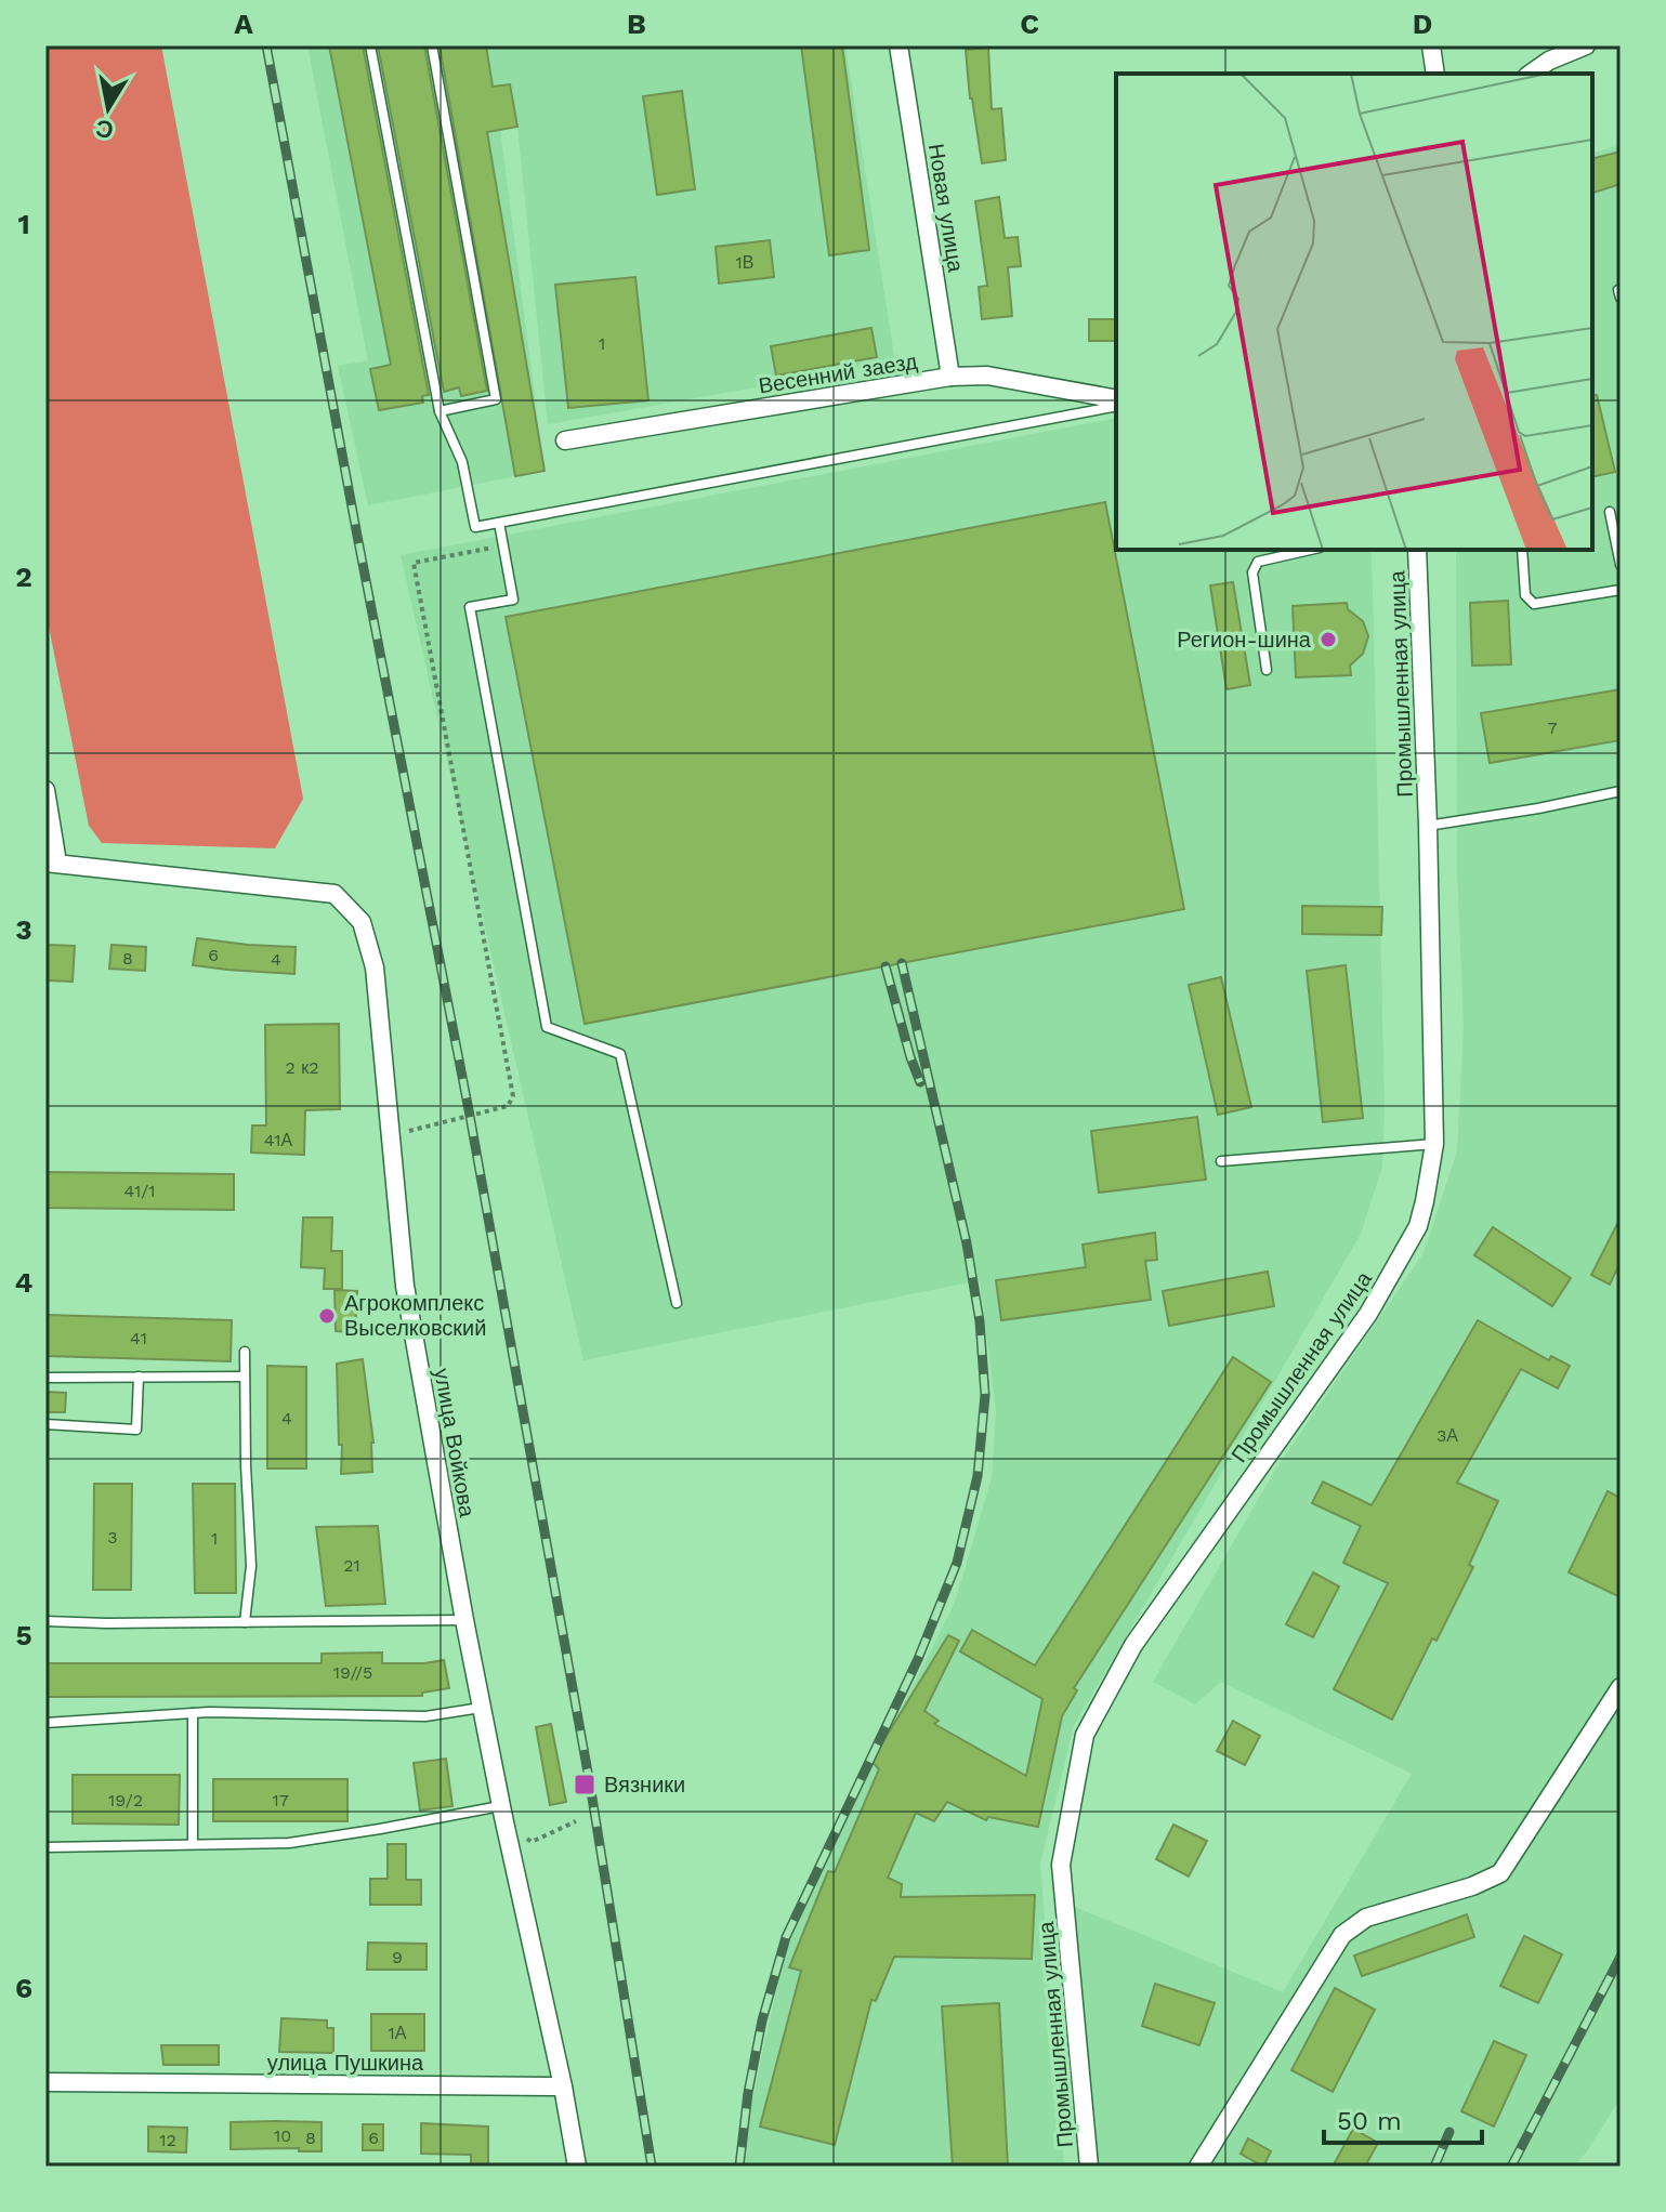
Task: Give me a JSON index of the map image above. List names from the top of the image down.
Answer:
{
  "streets": {
    "street": [
      "Новая улица",
      "Весенний заезд",
      "Промышленная улица",
      "улица Войкова",
      "улица Пушкина"
    ]
  },
  "crossings": [
    ["Новая улица", "Весенний заезд"],
    ["улица Войкова", "улица Пушкина"]
  ],
  "places": {
    "other": ["Регион-шина", "Агрокомплекс Выселковский"],
    "transit": ["Вязники"]
  },
  "house_numbers": [
    "1В",
    "1",
    "7",
    "6",
    "8",
    "4",
    "2 к2",
    "41А",
    "41/1",
    "41",
    "4",
    "3А",
    "3",
    "1",
    "21",
    "19//5",
    "19/2",
    "17",
    "9",
    "1А",
    "10",
    "8",
    "6",
    "12"
  ],
  "scale_bar": "50 m",
  "north": "bottom",
  "grid": {
    "columns": [
      "A",
      "B",
      "C",
      "D"
    ],
    "rows": [
      "1",
      "2",
      "3",
      "4",
      "5",
      "6"
    ]
  }
}
